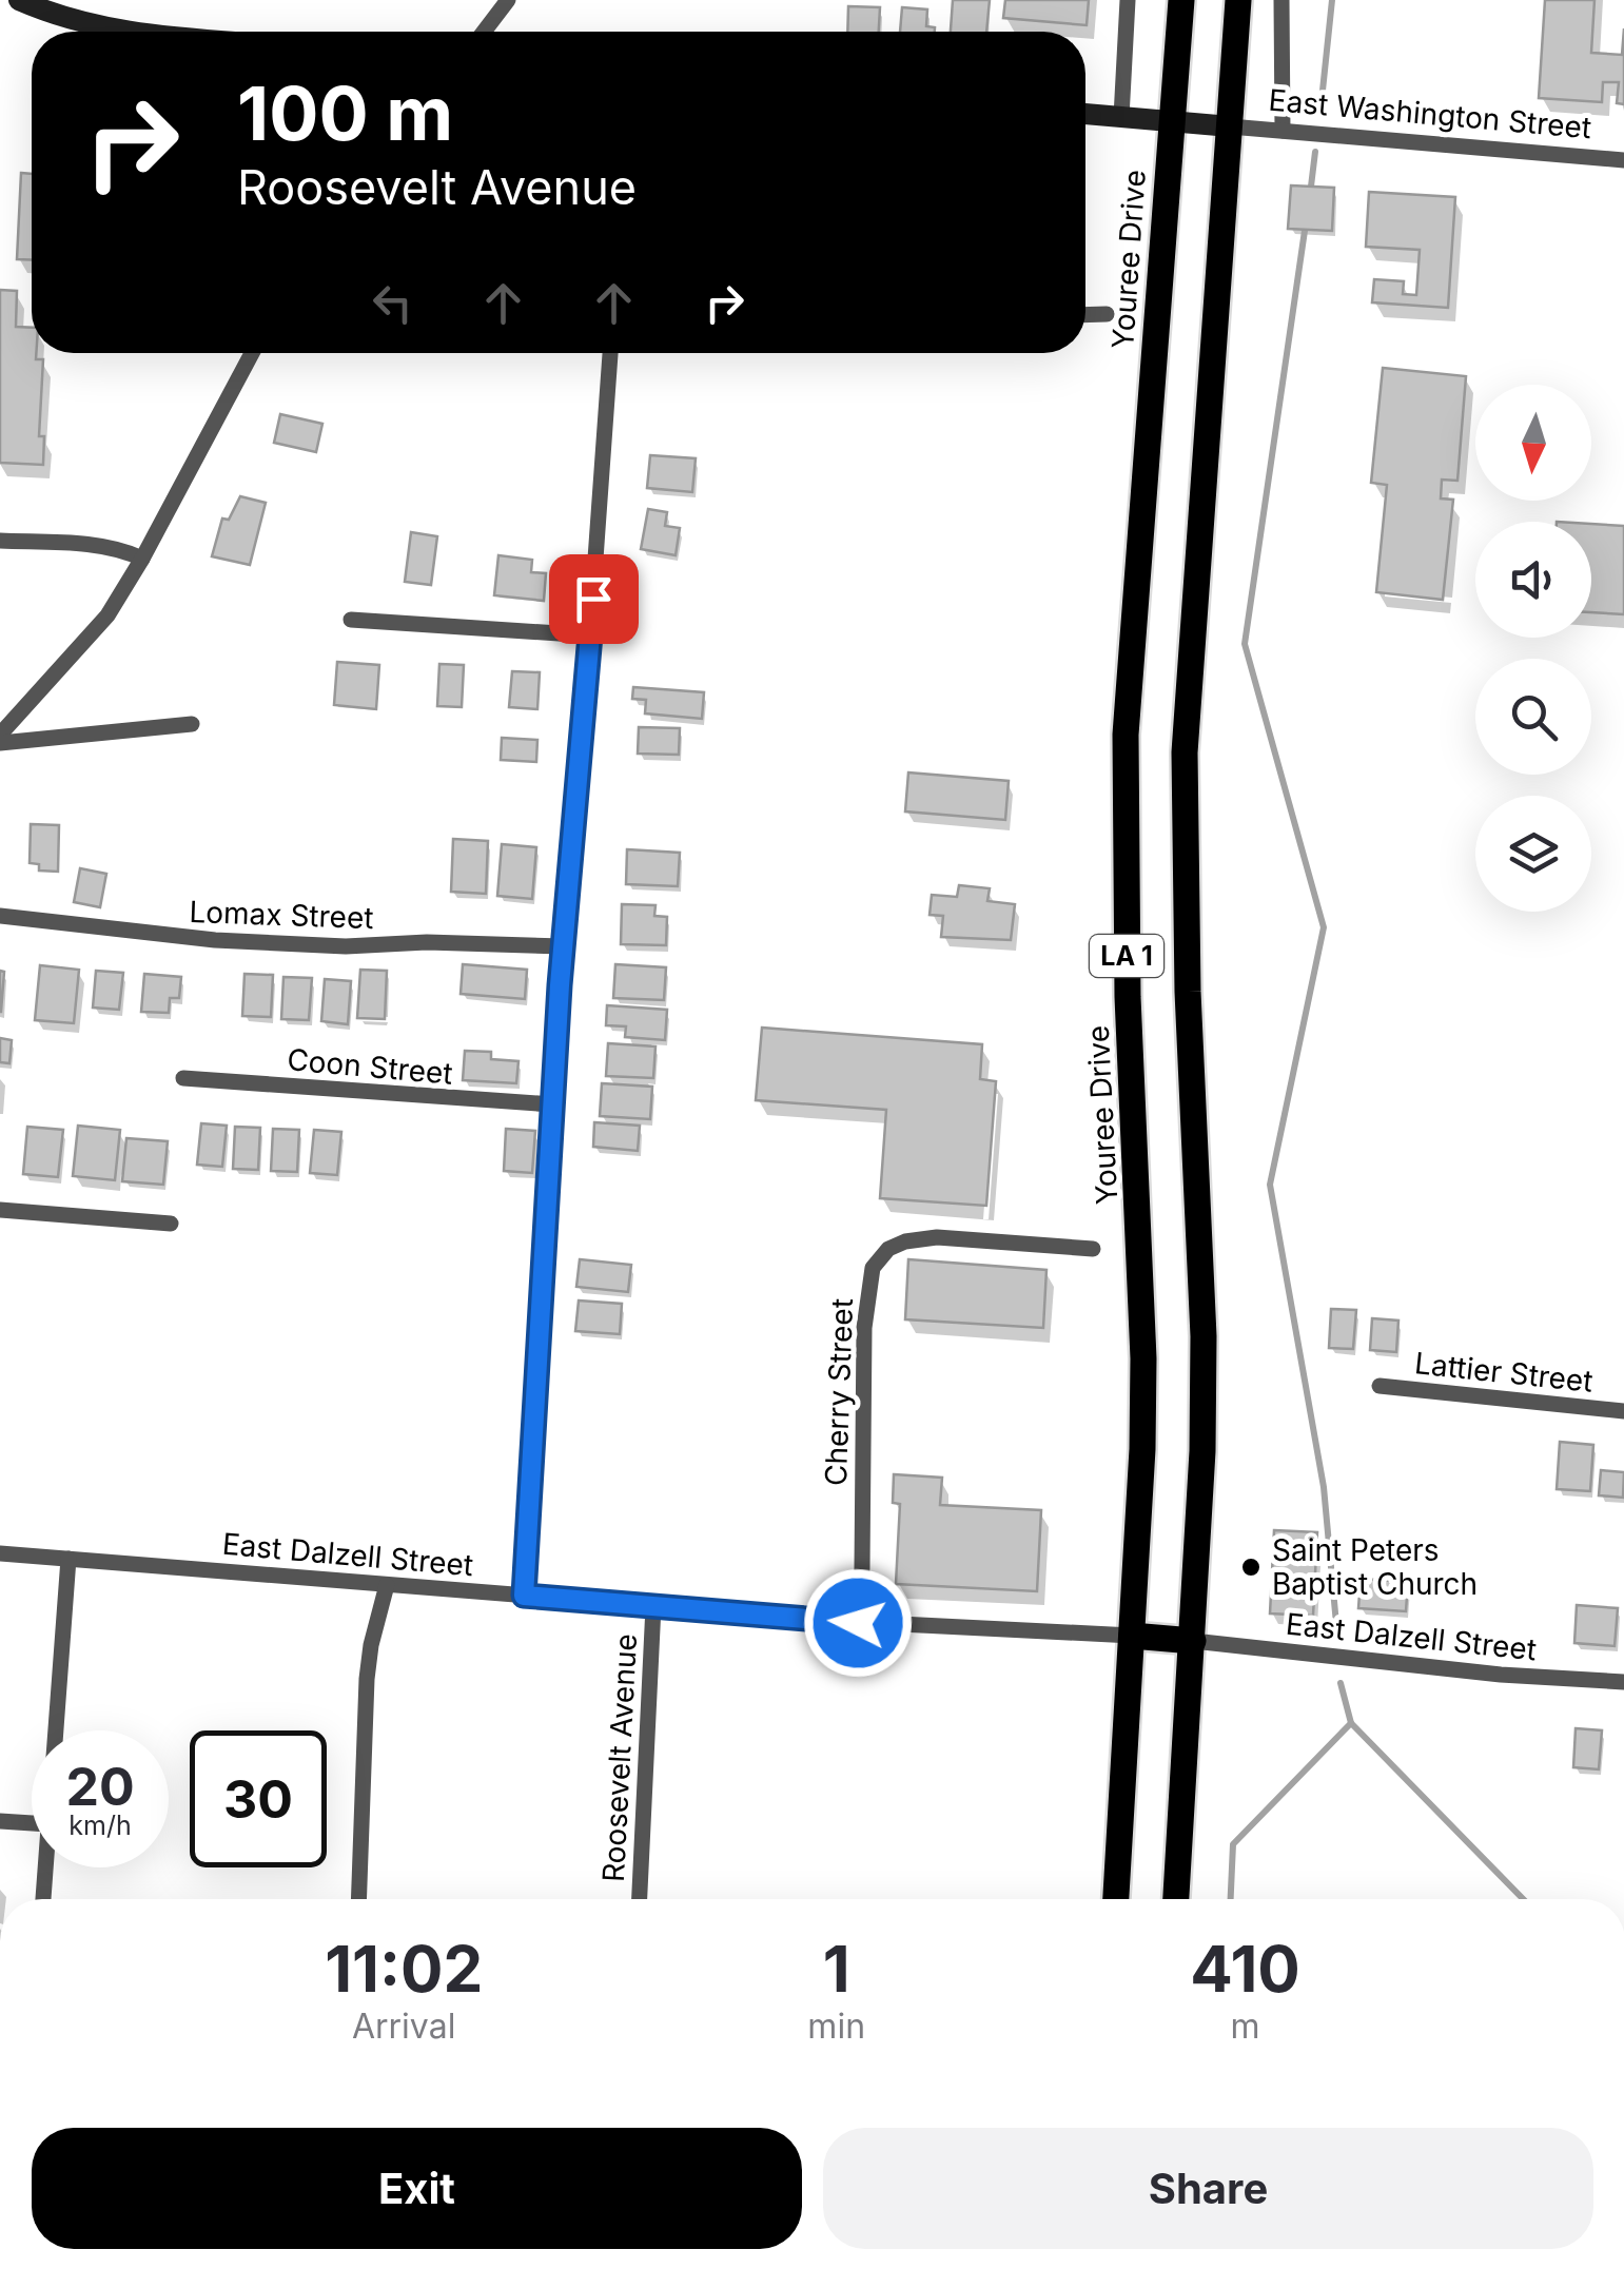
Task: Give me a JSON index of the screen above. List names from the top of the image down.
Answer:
{
  "streets": {
    "main road": ["Youree Drive", "LA 1"],
    "street": [
      "East Washington Street",
      "Lomax Street",
      "Coon Street",
      "Lattier Street",
      "Cherry Street",
      "East Dalzell Street",
      "Roosevelt Avenue"
    ]
  },
  "crossings": [
    ["East Washington Street", "LA 1"],
    ["Youree Drive", "East Dalzell Street"],
    ["LA 1", "East Dalzell Street"],
    ["Cherry Street", "East Dalzell Street"],
    ["East Dalzell Street", "Roosevelt Avenue"]
  ],
  "places": ["Saint Peters Baptist Church"],
  "north": "bottom",
  "page": {
    "turn": ["100 m", "Roosevelt Avenue"],
    "speed": "20 km/h",
    "limit": "30",
    "eta": [
      "11:02",
      "Arrival",
      "1",
      "min",
      "410",
      "m"
    ],
    "buttons": ["Exit", "Share"]
  }
}
